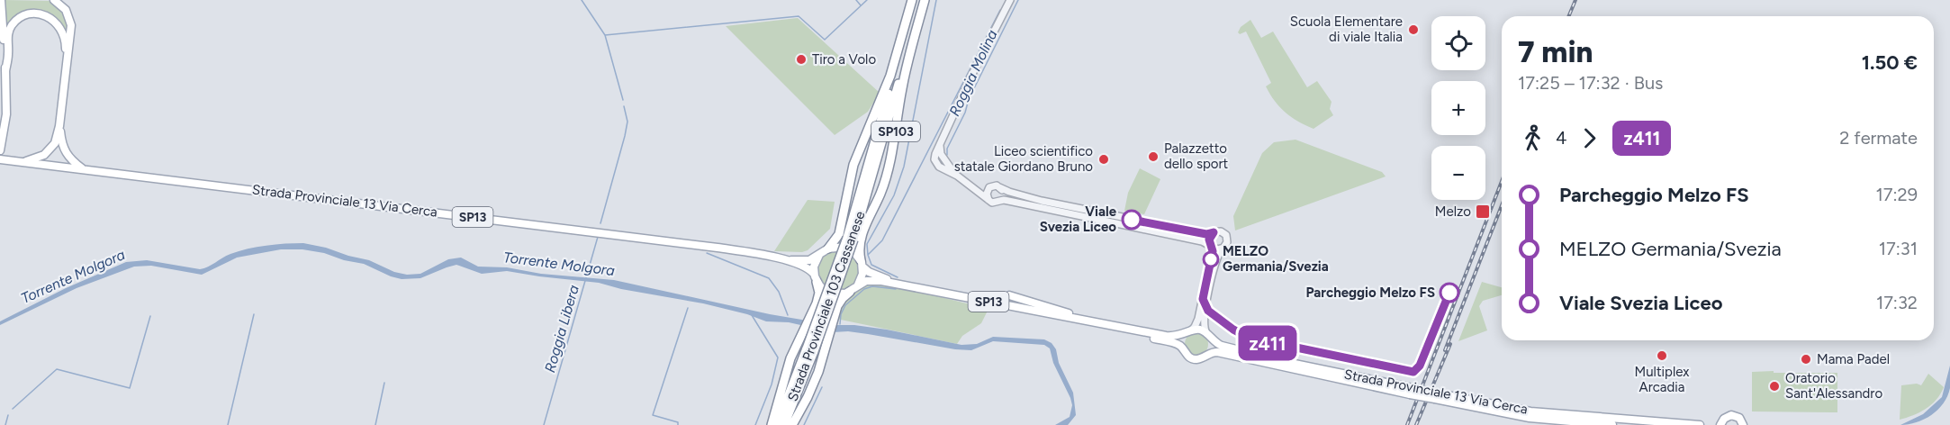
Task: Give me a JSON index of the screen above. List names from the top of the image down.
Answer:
{
  "streets": {
    "highway": ["SP103", "Strada Provinciale 103 Cassanese"],
    "main road": ["Strada Provinciale 13 Via Cerca", "SP13"]
  },
  "crossings": [
    ["SP103", "Strada Provinciale 13 Via Cerca"],
    ["SP103", "Strada Provinciale 103 Cassanese"]
  ],
  "water": ["Roggia Molina", "Torrente Molgora", "Roggia Libera"],
  "places": {
    "other": [
      "Scuola Elementare di viale Italia",
      "Tiro a Volo",
      "Palazzetto dello sport",
      "Liceo scientifico statale Giordano Bruno",
      "Viale Svezia Liceo",
      "MELZO Germania/Svezia",
      "Parcheggio Melzo FS",
      "Multiplex Arcadia",
      "Mama Padel",
      "Oratorio Sant'Alessandro"
    ],
    "transit": ["Melzo"]
  },
  "lines": ["bus line z411"],
  "page": {
    "on_map": "z411",
    "map_buttons": ["+", "−"],
    "heading": ["7 min", "17:25 – 17:32 · Bus", "1.50 €"],
    "legs": ["4", "z411", "2 fermate"],
    "list": [
      {
        "name": "Parcheggio Melzo FS",
        "value": "17:29"
      },
      {
        "name": "MELZO Germania/Svezia",
        "value": "17:31"
      },
      {
        "name": "Viale Svezia Liceo",
        "value": "17:32"
      }
    ]
  }
}
